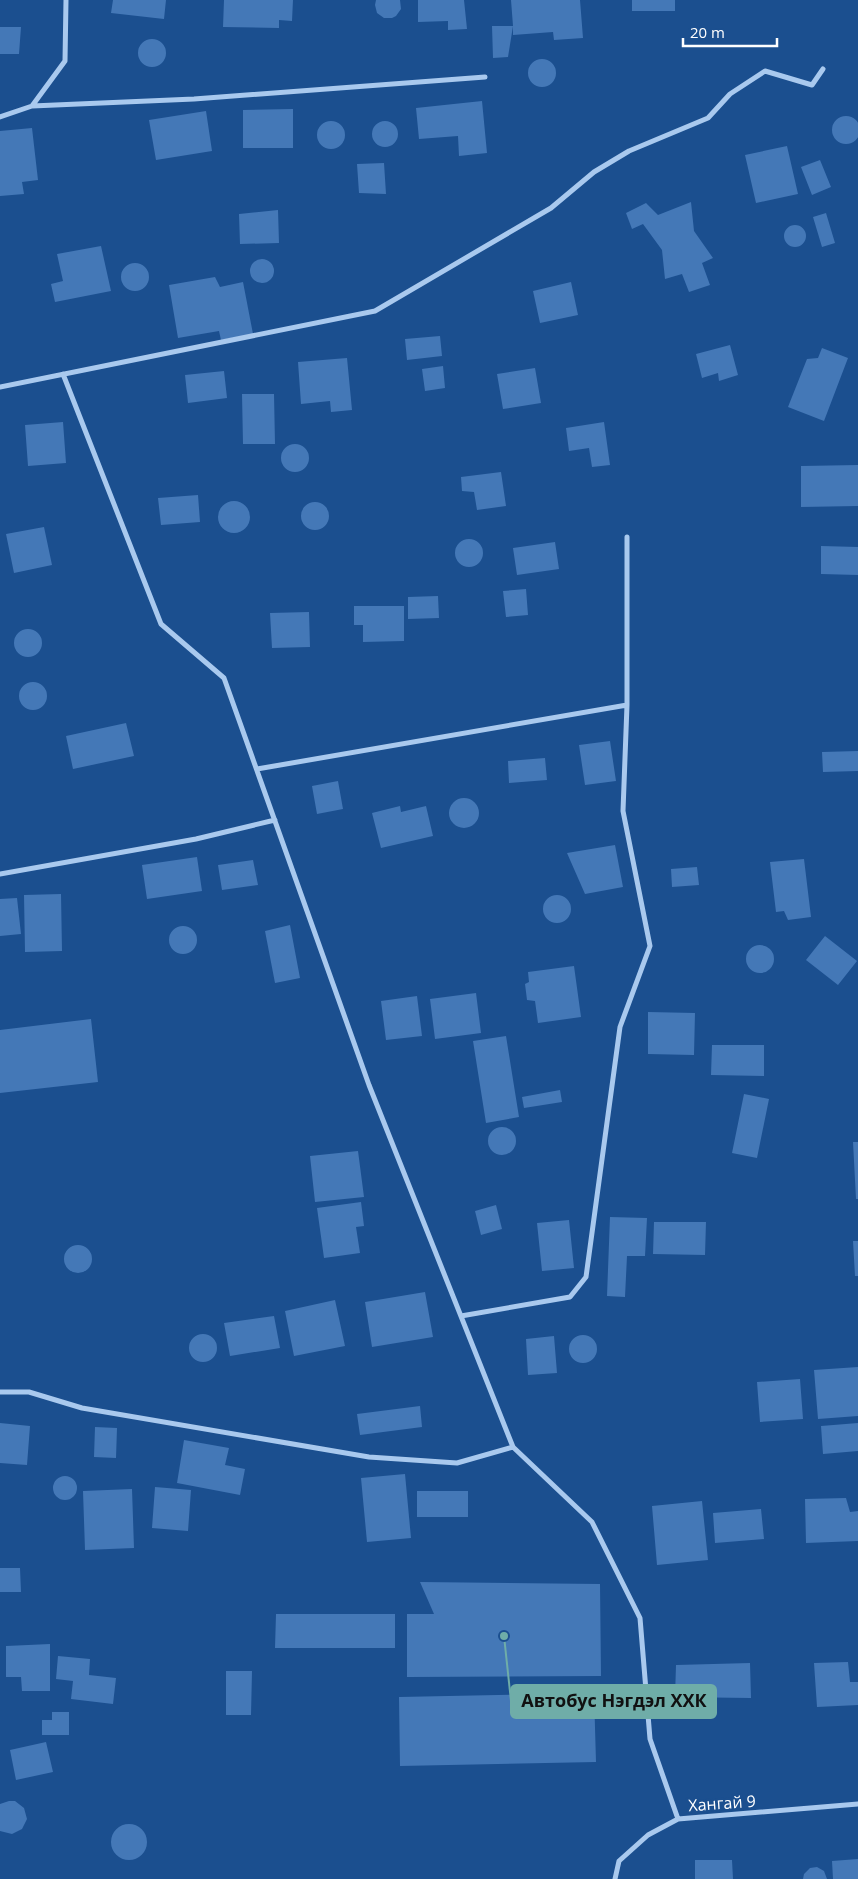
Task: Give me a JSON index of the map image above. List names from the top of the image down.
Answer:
{
  "streets": {
    "street": ["Хангай 9"]
  },
  "places": ["Автобус Нэгдэл ХХК"],
  "scale_bar": "20 m"
}
